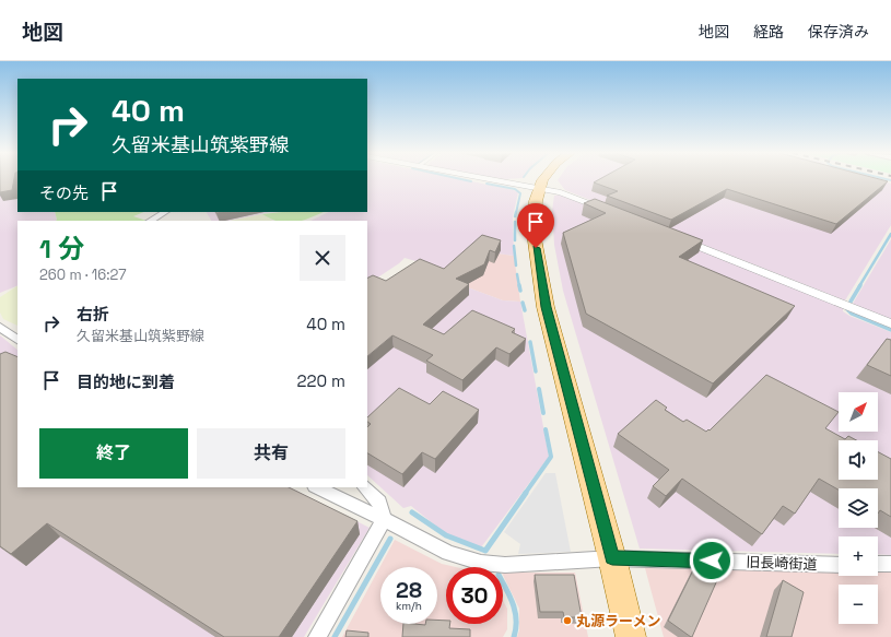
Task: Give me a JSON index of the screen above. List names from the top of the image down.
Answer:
{
  "streets": {
    "street": ["旧長崎街道"]
  },
  "places": ["丸源ラーメン"],
  "north": "top right",
  "page": {
    "header": "地図",
    "nav": ["地図", "経路", "保存済み"],
    "turn": ["40 m", "久留米基山筑紫野線"],
    "then": "その先",
    "heading": ["1 分", "260 m · 16:27"],
    "list": [
      {
        "name": "右折",
        "note": "久留米基山筑紫野線",
        "value": "40 m"
      },
      {
        "name": "目的地に到着",
        "value": "220 m"
      }
    ],
    "map_buttons": ["+", "−"],
    "buttons": ["終了", "共有"],
    "speed": "28 km/h",
    "limit": "30"
  }
}
